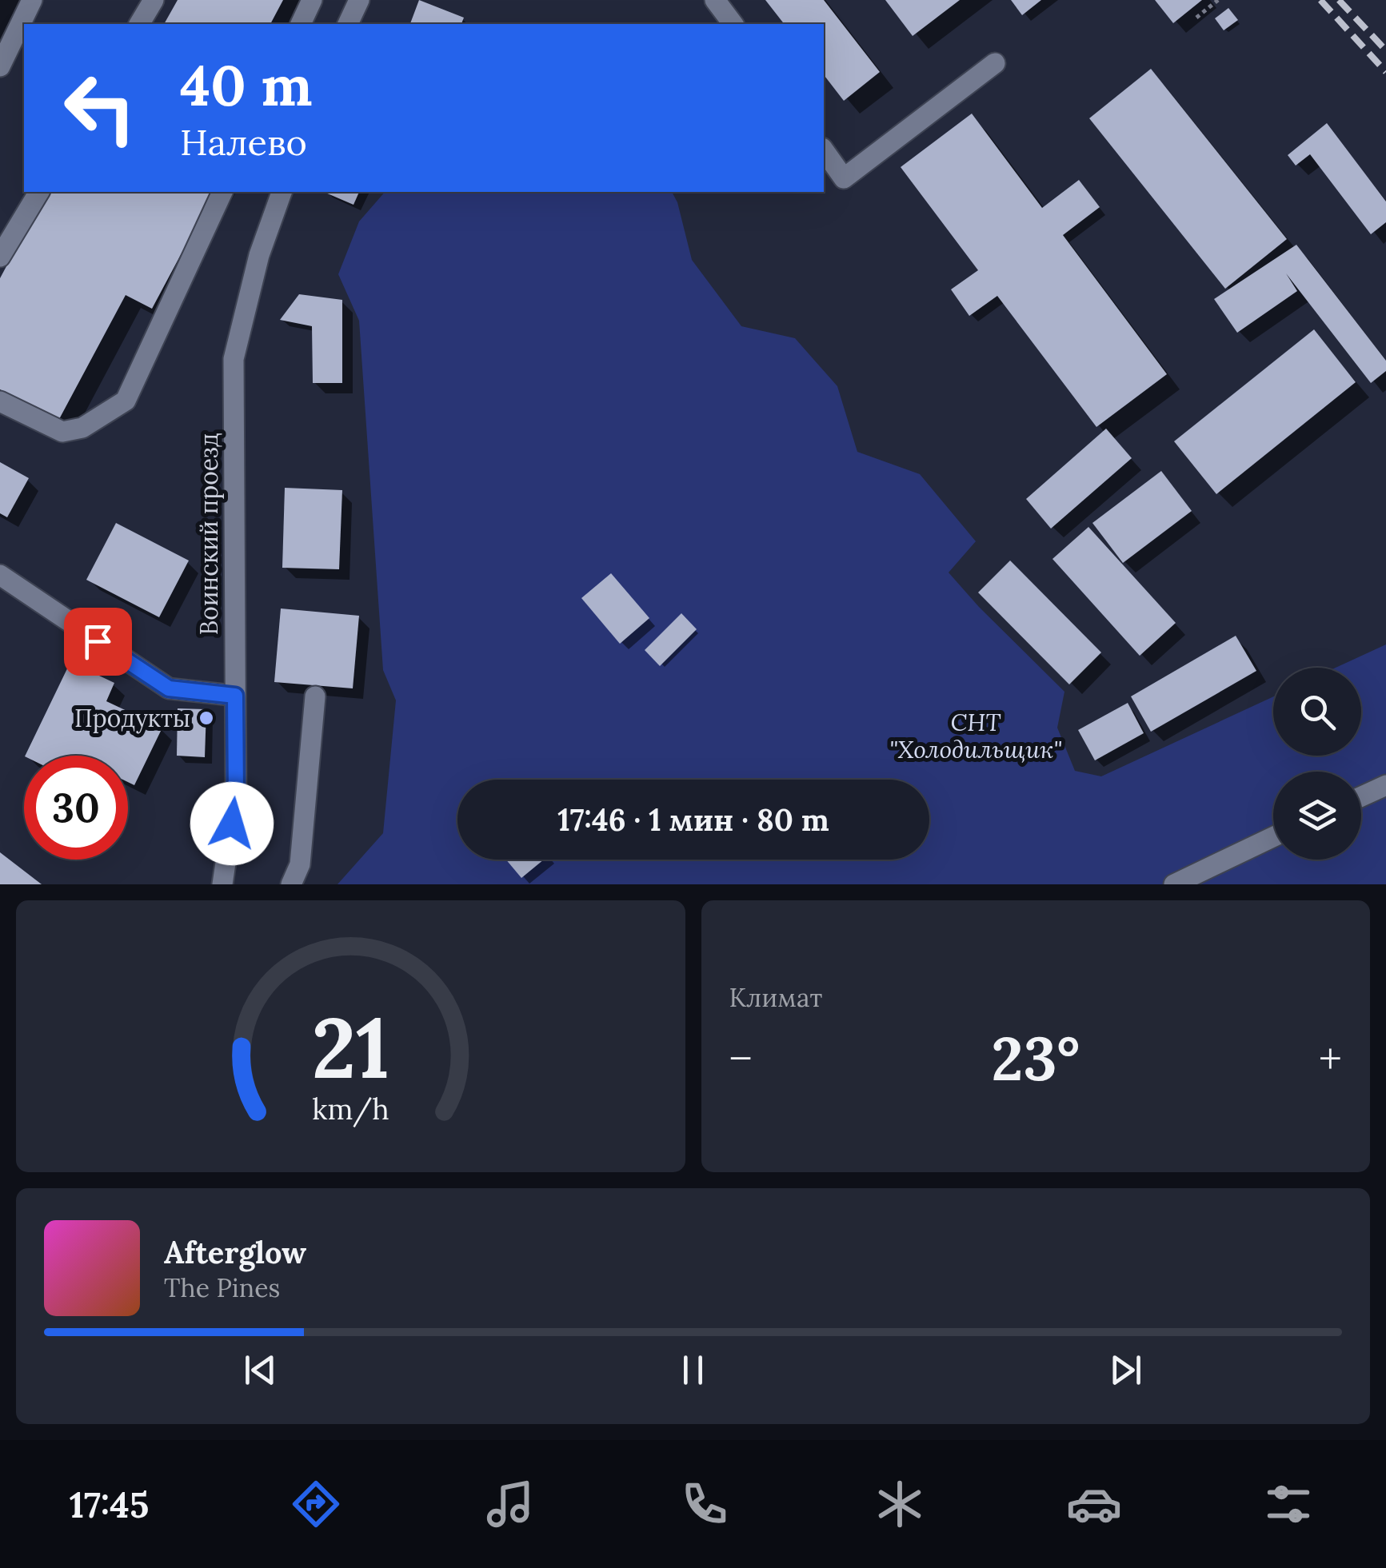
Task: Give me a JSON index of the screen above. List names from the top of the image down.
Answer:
{
  "streets": {
    "street": ["Воинский проезд"]
  },
  "parks": ["СНТ \"Холодильщик\""],
  "places": ["Продукты"],
  "page": {
    "turn": ["40 m", "Налево"],
    "limit": "30",
    "trip": "17:46 · 1 мин · 80 m",
    "tile": "Климат",
    "heat": ["−", "23°", "+"],
    "song": ["Afterglow", "The Pines"],
    "tabs": "17:45",
    "gauge": ["21", "km/h"]
  }
}
